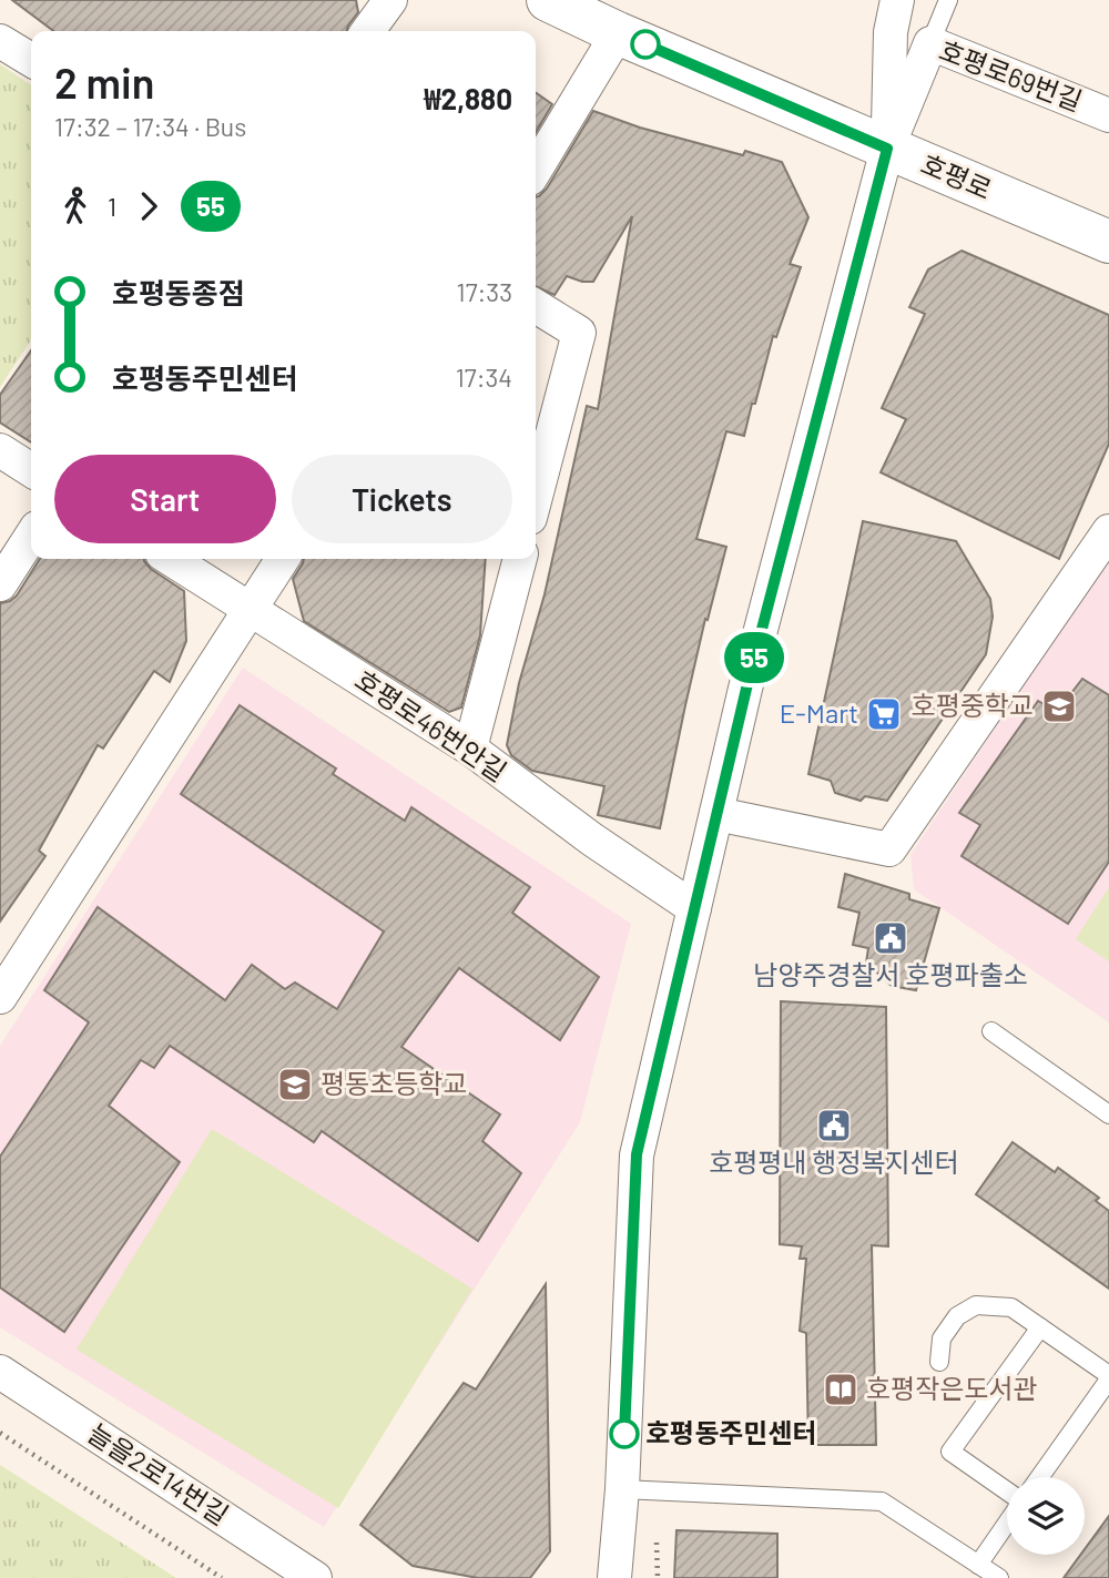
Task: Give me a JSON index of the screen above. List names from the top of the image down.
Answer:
{
  "streets": {
    "street": [
      "호평로69번길",
      "호평로",
      "호평로46번안길",
      "늘을2로14번길"
    ]
  },
  "crossings": [
    ["호평로69번길", "호평로"]
  ],
  "places": {
    "school or university": ["호평중학교", "평동초등학교"],
    "supermarket": ["E-Mart"],
    "public building": ["남양주경찰서 호평파출소", "호평평내 행정복지센터"],
    "library": ["호평작은도서관"],
    "other": ["호평동주민센터"]
  },
  "lines": ["bus line 55"],
  "page": {
    "on_map": "55",
    "heading": ["2 min", "17:32 – 17:34 · Bus", "₩2,880"],
    "legs": ["1", "55"],
    "list": [
      {
        "name": "호평동종점",
        "value": "17:33"
      },
      {
        "name": "호평동주민센터",
        "value": "17:34"
      }
    ],
    "buttons": ["Start", "Tickets"]
  }
}
